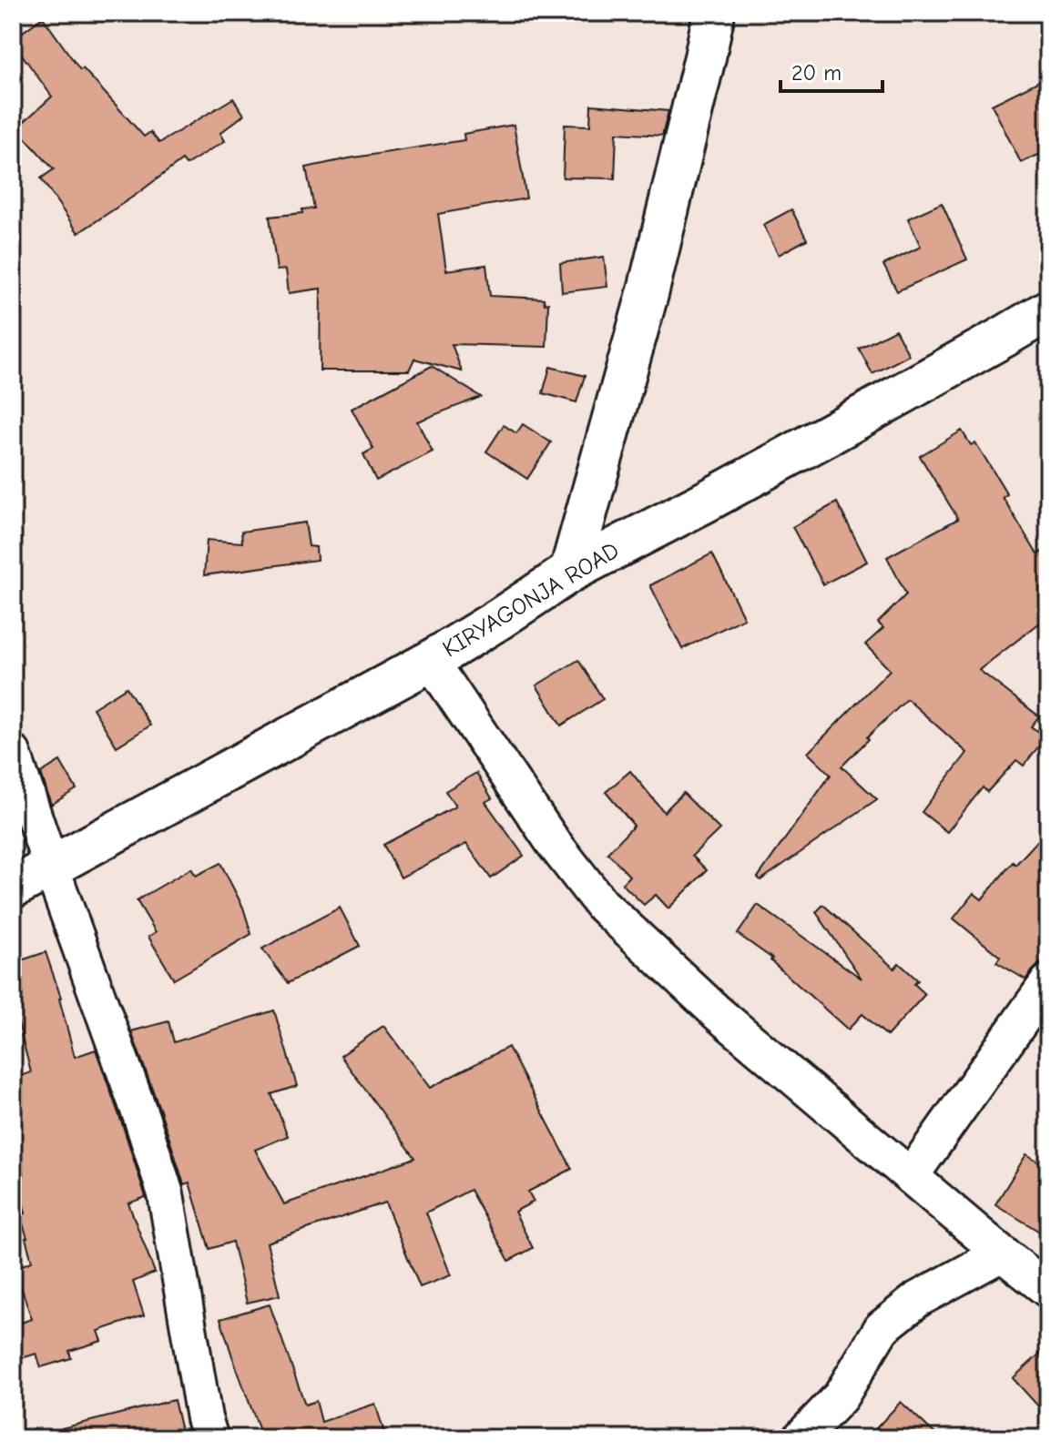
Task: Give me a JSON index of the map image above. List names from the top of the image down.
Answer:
{
  "streets": {
    "street": ["KIRYAGONJA ROAD"]
  },
  "scale_bar": "20 m"
}
